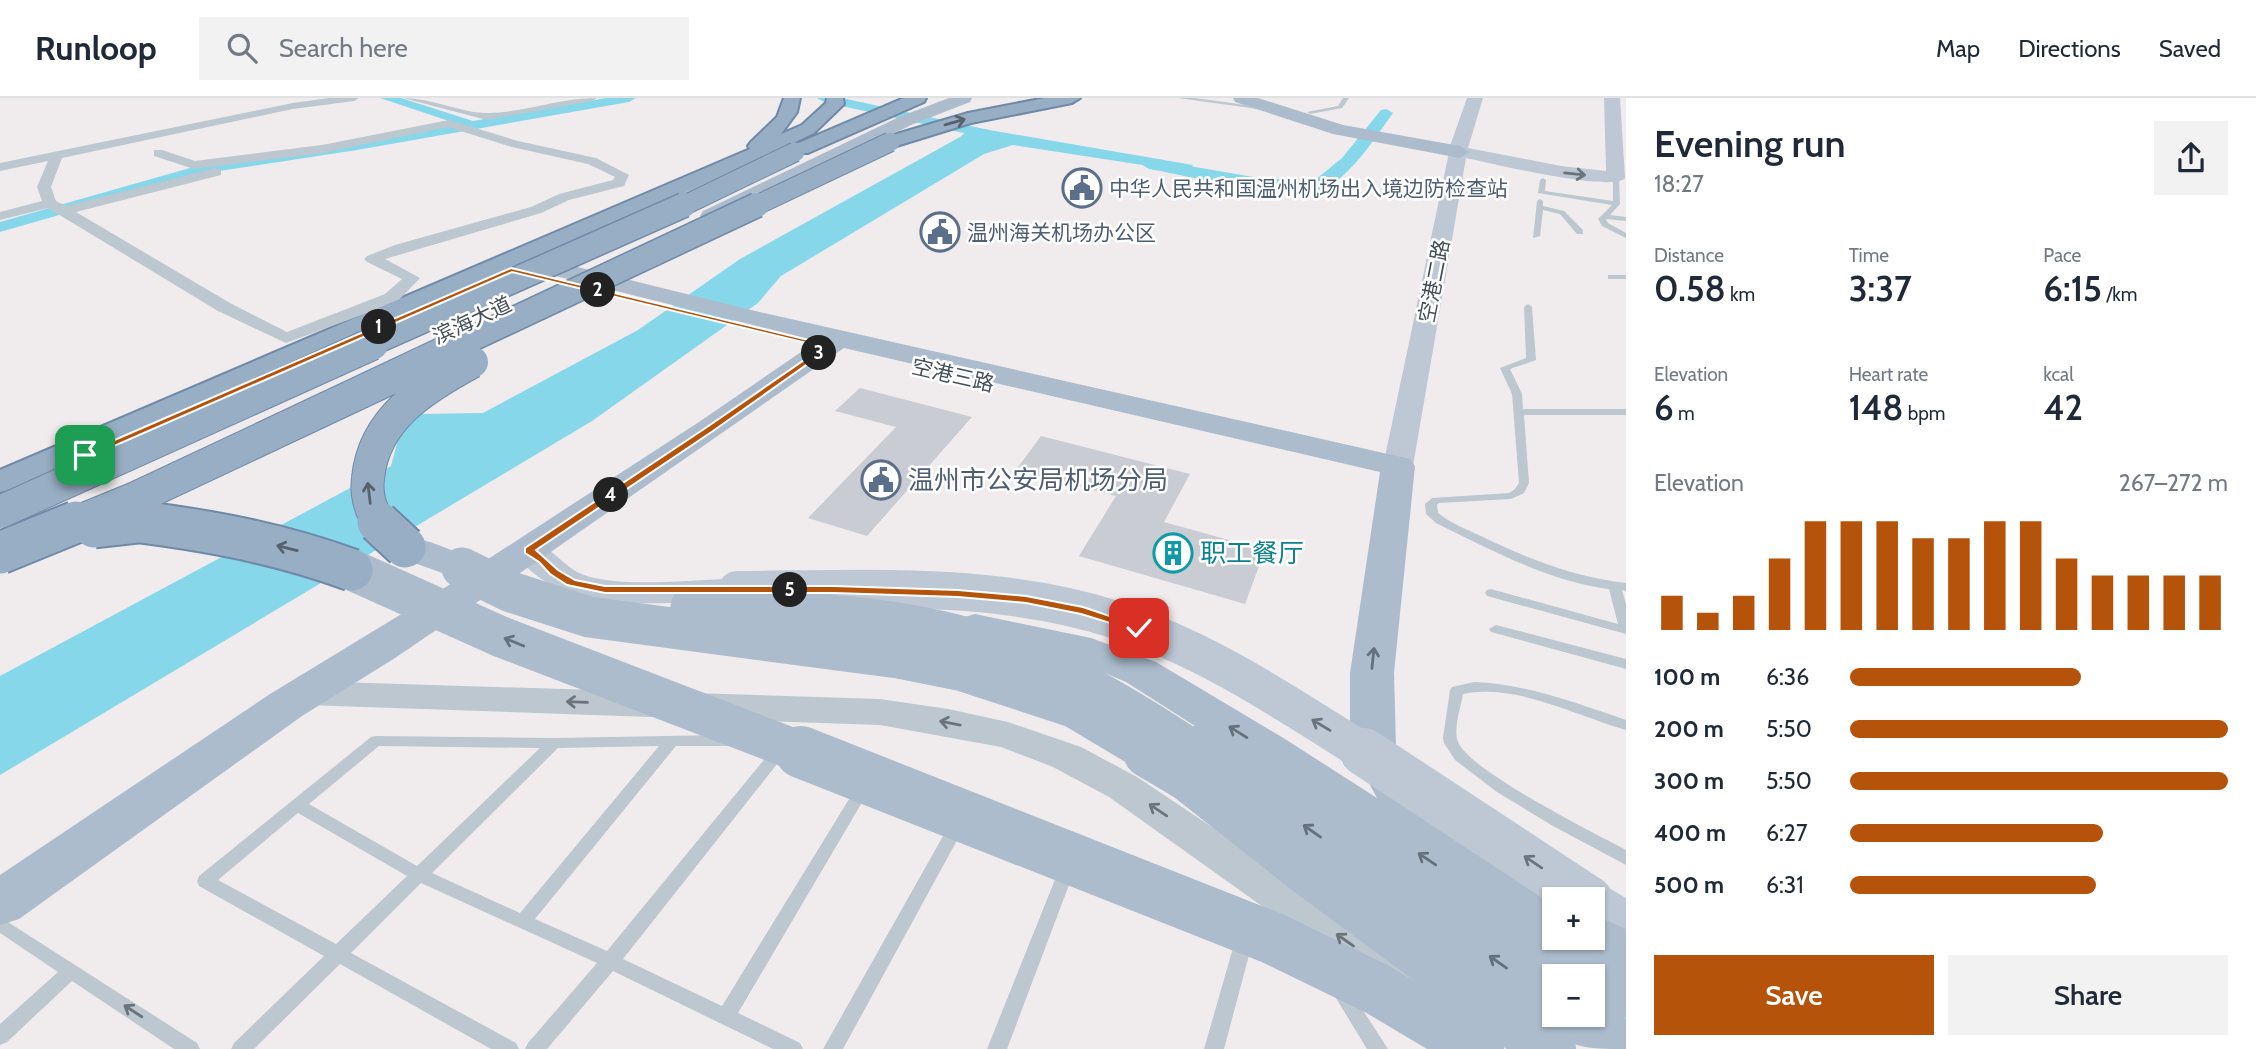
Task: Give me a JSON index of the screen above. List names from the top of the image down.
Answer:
{
  "streets": {
    "highway": ["滨海大道"],
    "main road": ["空港二路", "空港三路"]
  },
  "crossings": [
    ["空港二路", "空港三路"]
  ],
  "places": {
    "public building": ["中华人民共和国温州机场出入境边防检查站", "温州海关机场办公区", "温州市公安局机场分局"],
    "building": ["职工餐厅"]
  },
  "page": {
    "header": "Runloop",
    "search": "Search here",
    "nav": ["Map", "Directions", "Saved"],
    "heading": ["Evening run", "18:27"],
    "stats": [
      ["Distance", "0.58 km"],
      ["Time", "3:37"],
      ["Pace", "6:15 /km"],
      ["Elevation", "6 m"],
      ["Heart rate", "148 bpm"],
      ["kcal", "42"]
    ],
    "pins": [
      "2",
      "1",
      "3",
      "4",
      "5"
    ],
    "chart": ["Elevation", "267–272 m"],
    "list": [
      {
        "name": "100 m",
        "note": "6:36"
      },
      {
        "name": "200 m",
        "note": "5:50"
      },
      {
        "name": "300 m",
        "note": "5:50"
      },
      {
        "name": "400 m",
        "note": "6:27"
      },
      {
        "name": "500 m",
        "note": "6:31"
      }
    ],
    "map_buttons": ["+", "−"],
    "buttons": ["Save", "Share"]
  }
}
